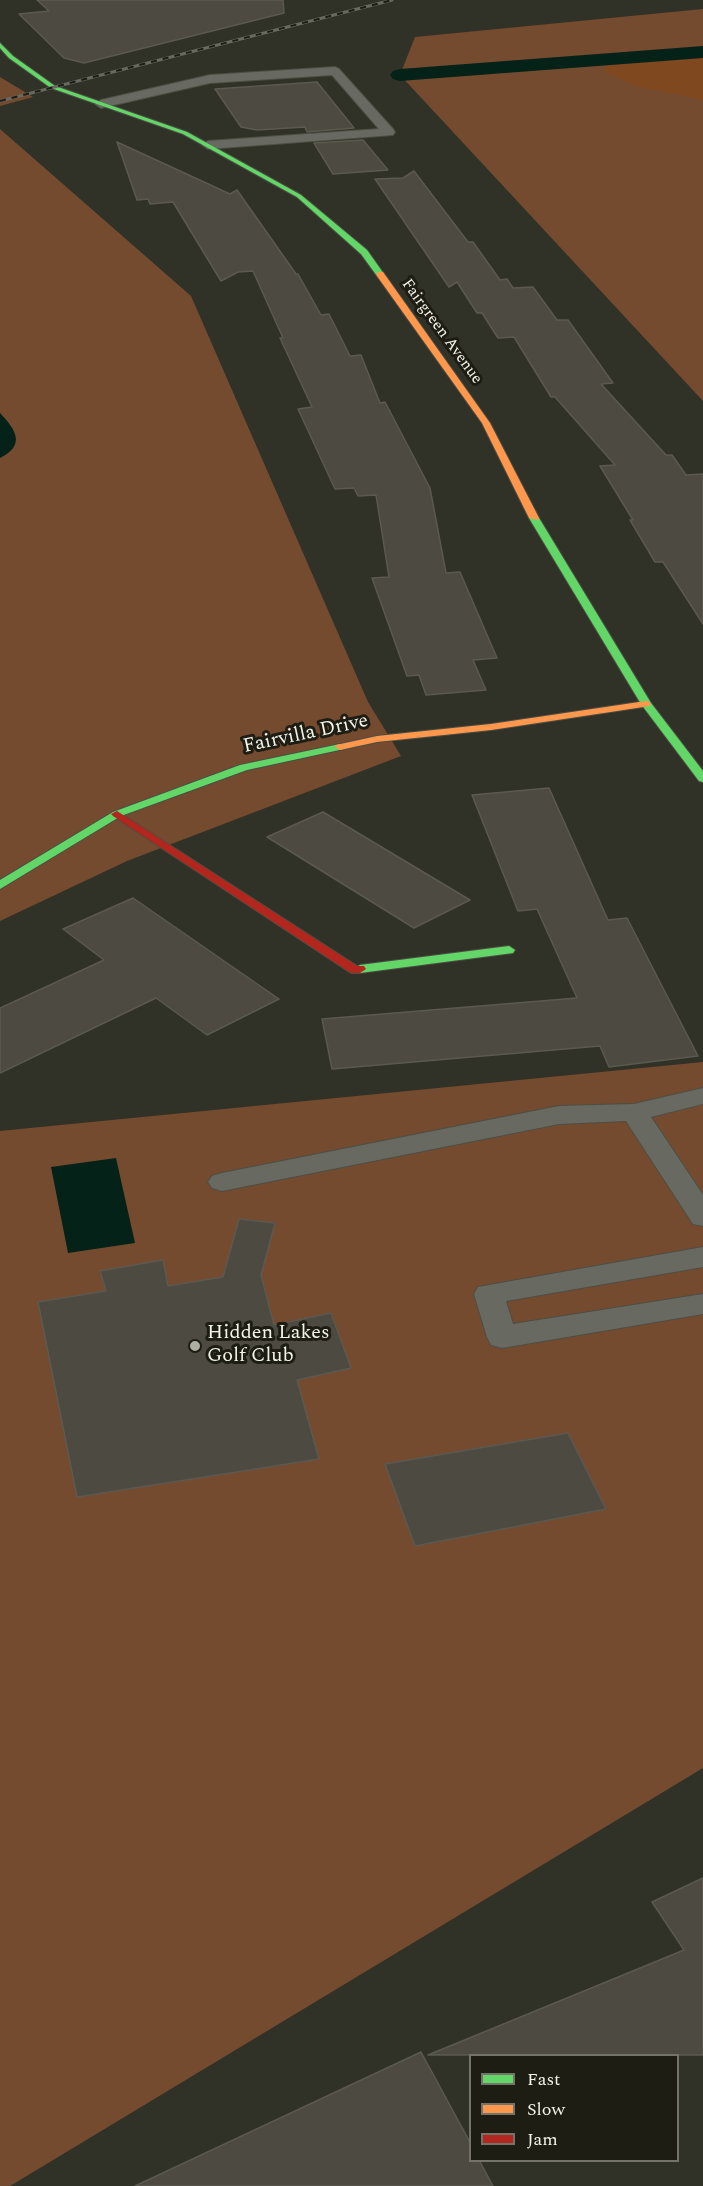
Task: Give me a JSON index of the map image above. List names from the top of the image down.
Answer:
{
  "streets": {
    "street": ["Fairgreen Avenue", "Fairvilla Drive"]
  },
  "crossings": [
    ["Fairgreen Avenue", "Fairvilla Drive"]
  ],
  "places": ["Hidden Lakes Golf Club"],
  "legend": ["Fast", "Slow", "Jam"]
}
